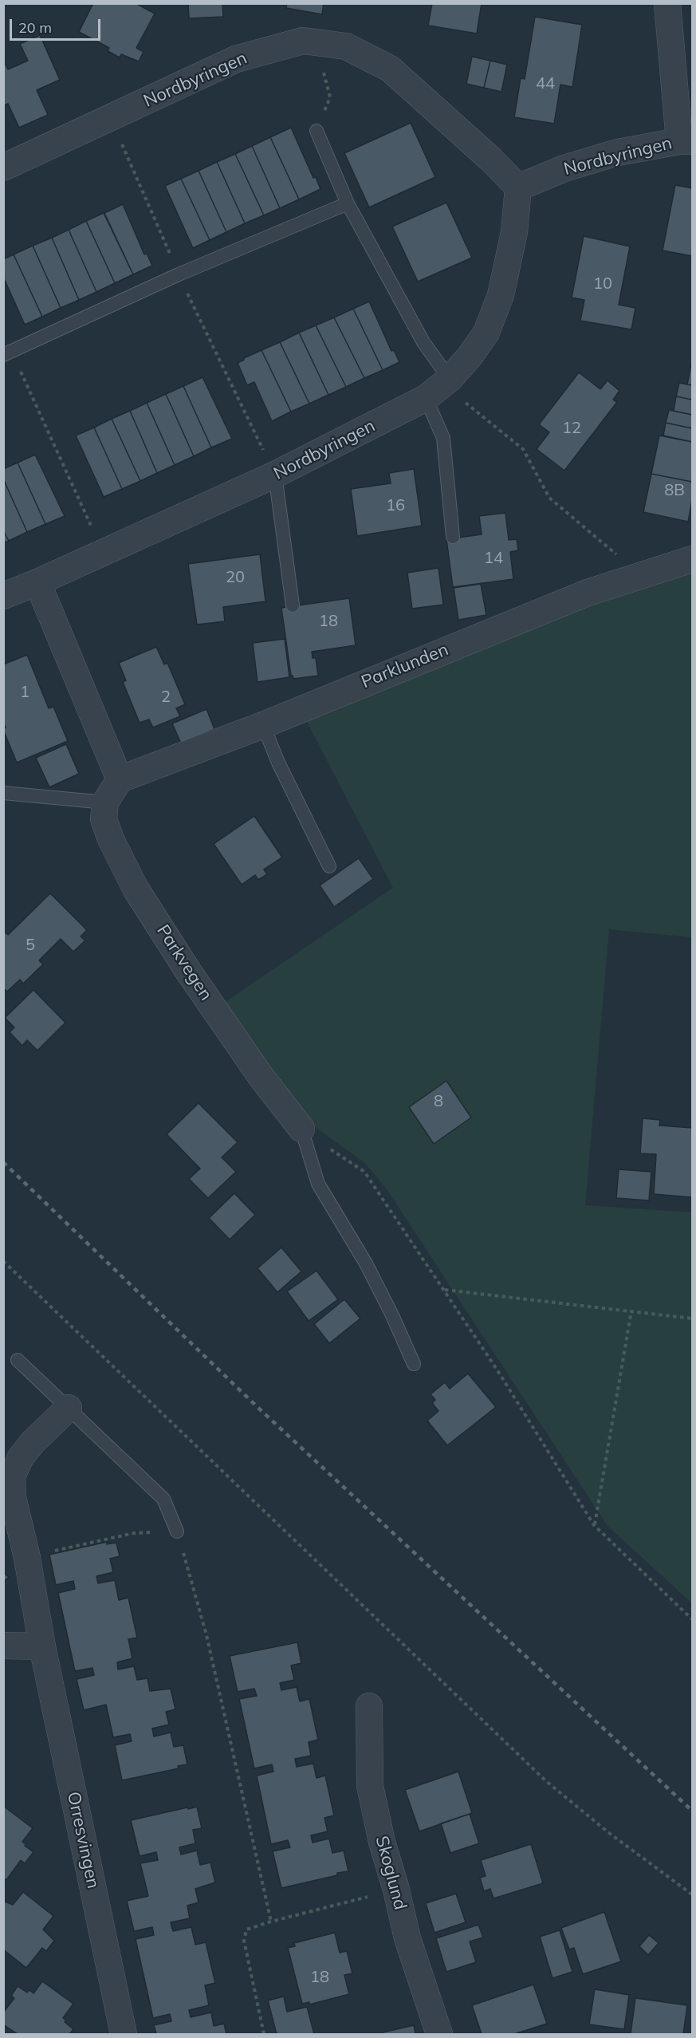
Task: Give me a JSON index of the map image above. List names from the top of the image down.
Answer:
{
  "streets": {
    "street": [
      "Nordbyringen",
      "Parklunden",
      "Parkvegen",
      "Orresvingen",
      "Skoglund"
    ]
  },
  "house_numbers": [
    "44",
    "10",
    "12",
    "8B",
    "16",
    "14",
    "20",
    "18",
    "1",
    "2",
    "5",
    "8",
    "18"
  ],
  "scale_bar": "20 m"
}
